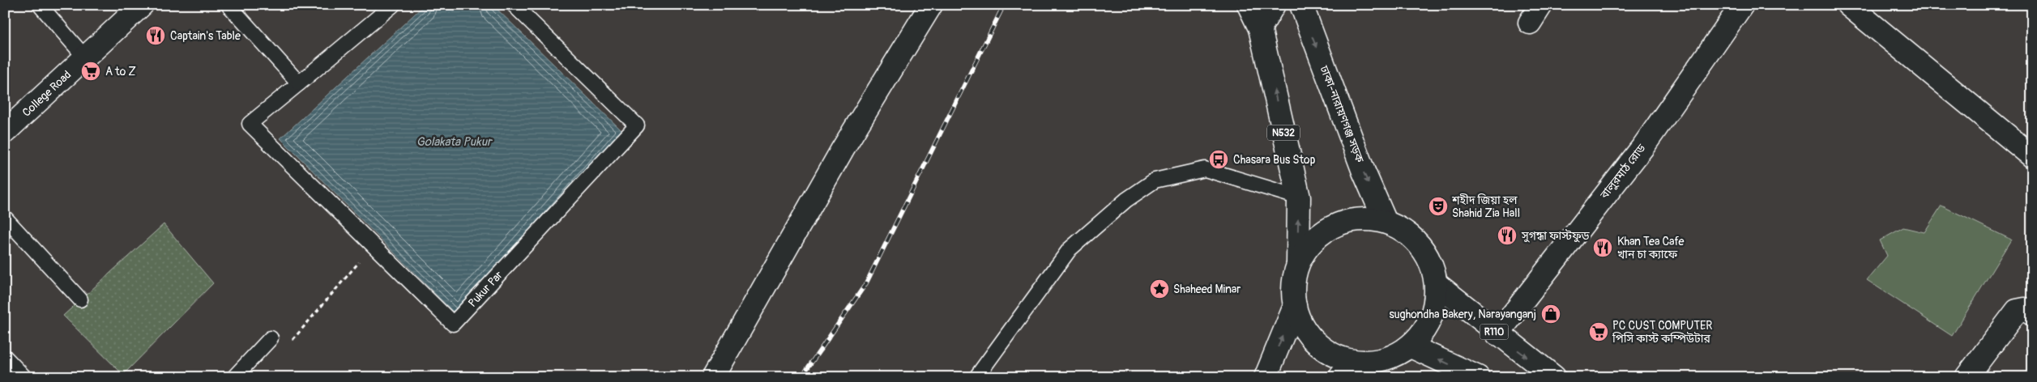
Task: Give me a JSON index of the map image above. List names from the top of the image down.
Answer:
{
  "streets": {
    "main road": [
      "College Road",
      "ঢাকা-নারায়ণগঞ্জ সড়ক",
      "N532",
      "বালুরমাঠ রোড",
      "R110"
    ],
    "lane": ["Pukur Par"]
  },
  "crossings": [
    ["বালুরমাঠ রোড", "R110"]
  ],
  "water": ["Golakata Pukur"],
  "places": {
    "restaurant": ["Captain's Table", "সুগন্ধা ফাস্টফুড", "Khan Tea Cafe খান চা ক্যাফে"],
    "supermarket": ["A to Z", "PC CUST COMPUTER পিসি কাস্ট কম্পিউটার"],
    "bus stop": ["Chasara Bus Stop"],
    "theatre": ["শহীদ জিয়া হল Shahid Zia Hall"],
    "place": ["Shaheed Minar"],
    "shop": ["sughondha Bakery, Narayanganj"]
  }
}
